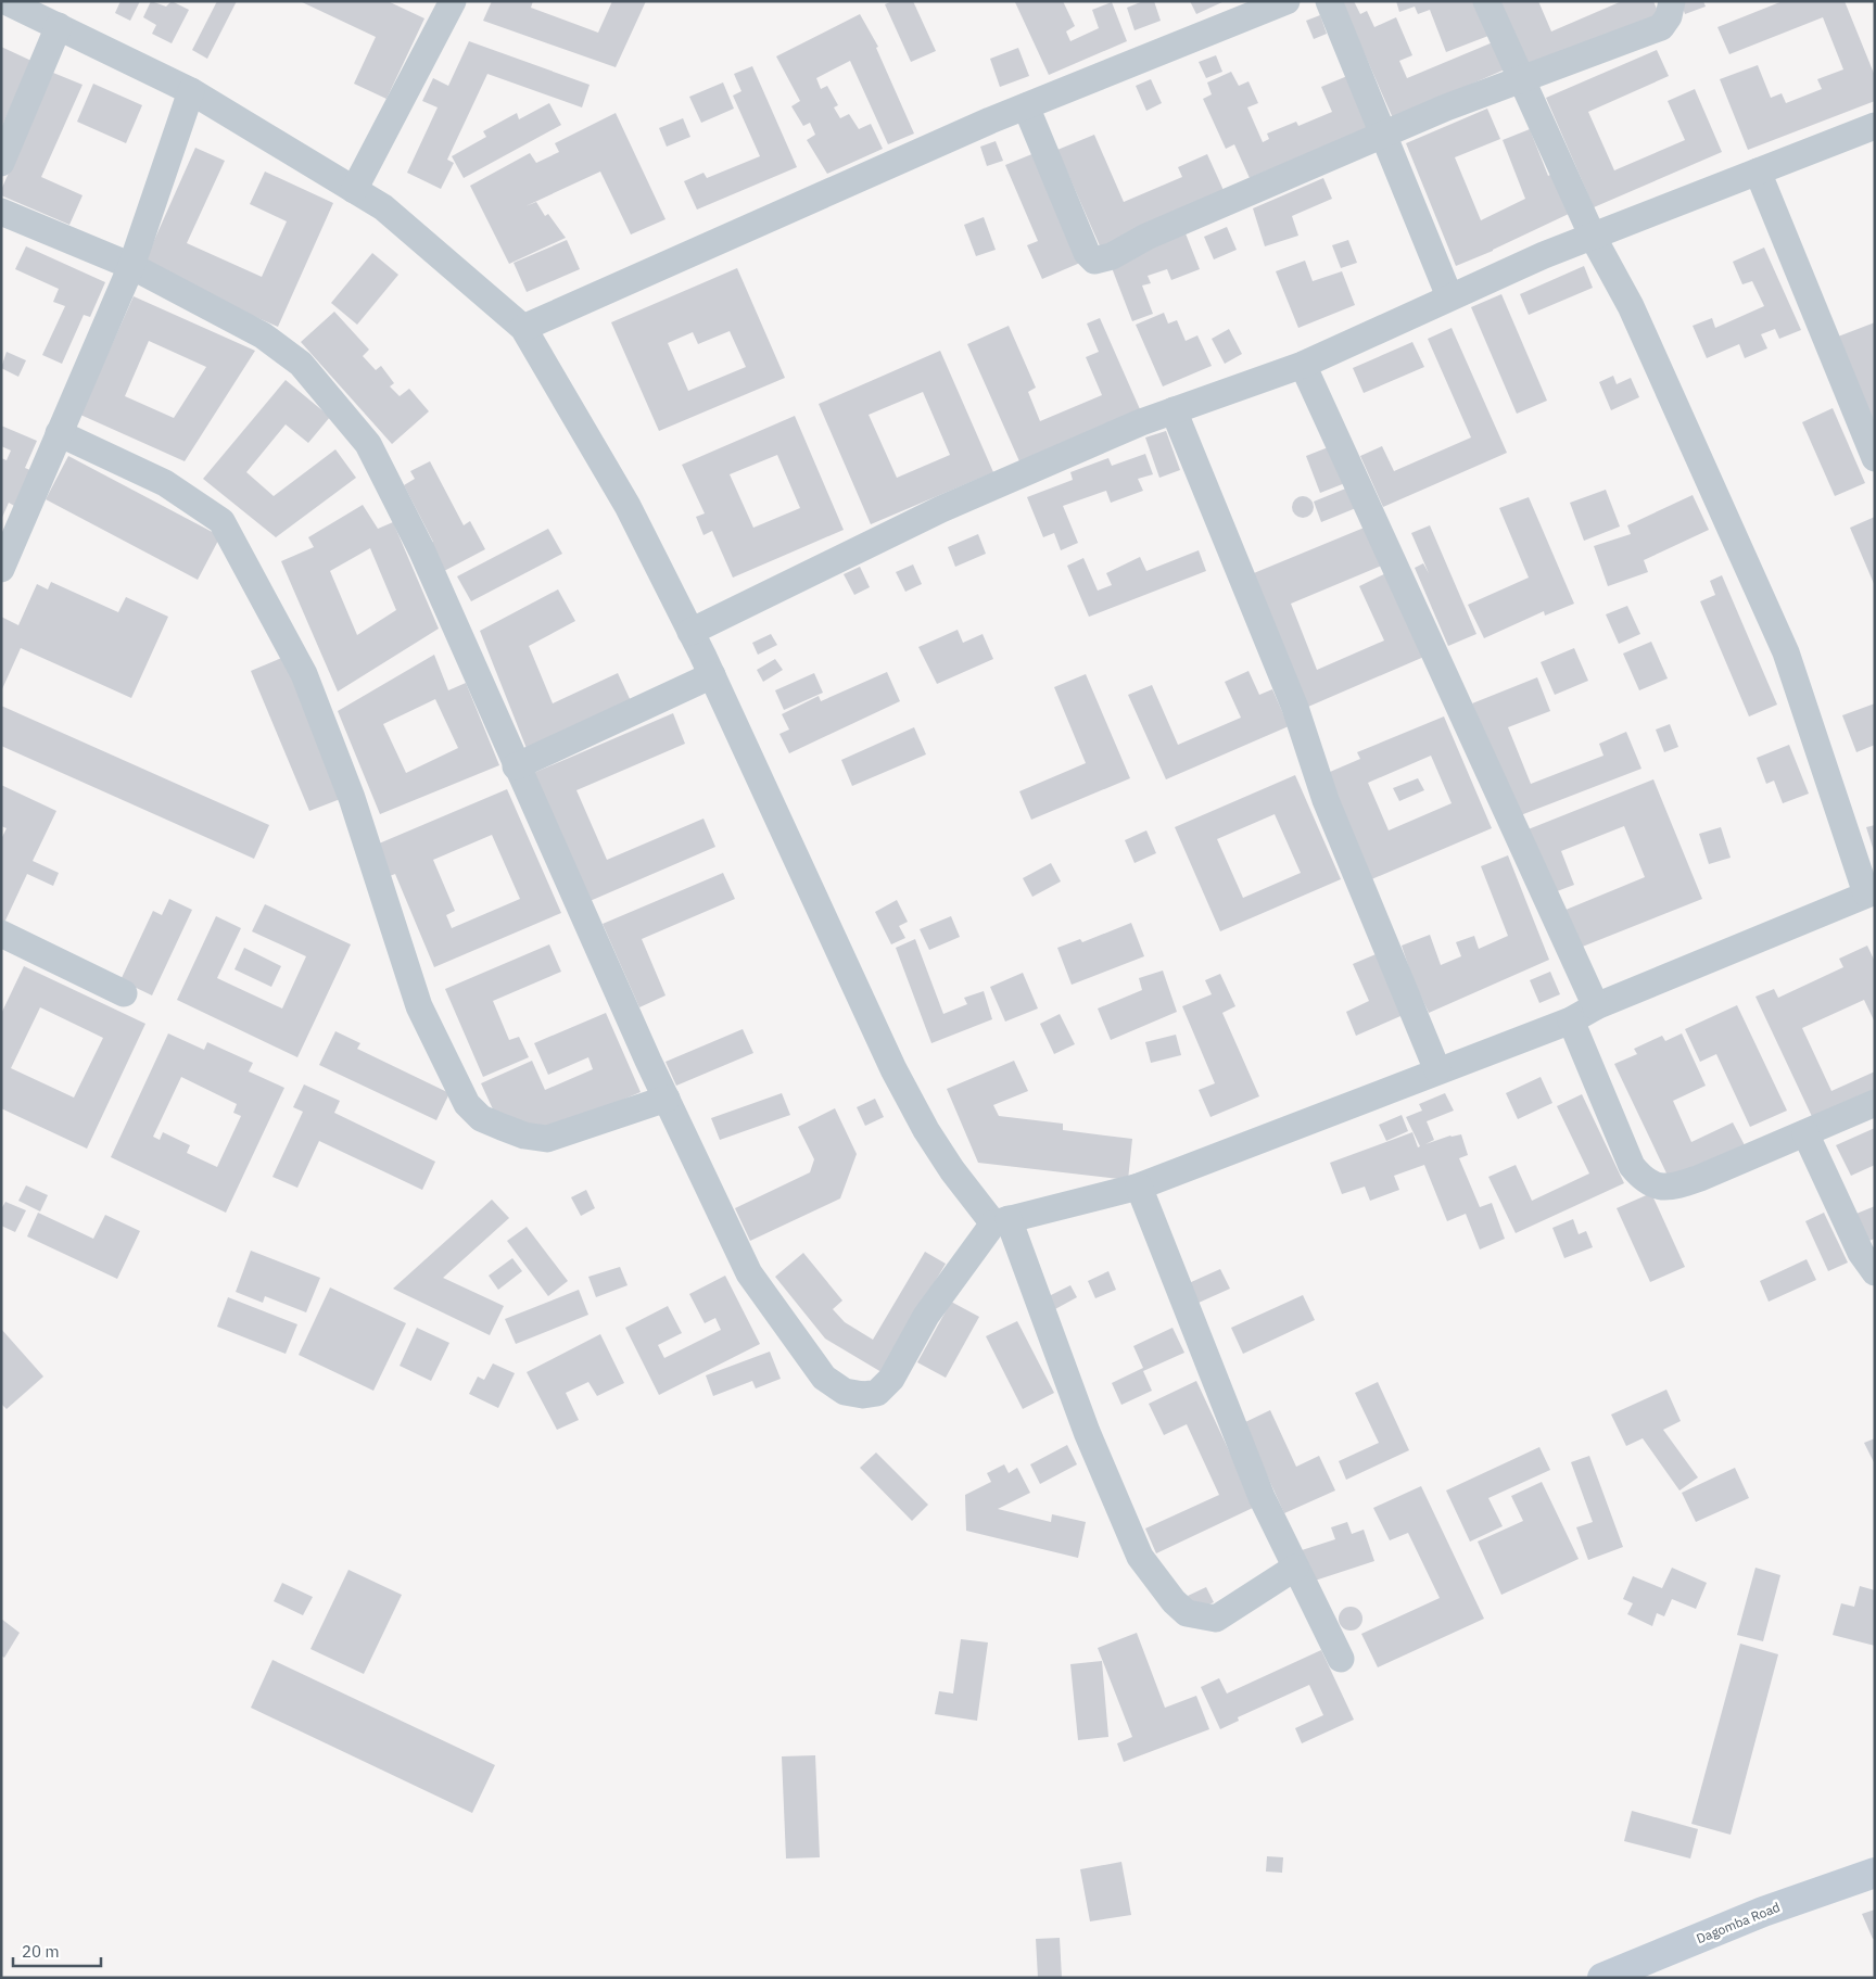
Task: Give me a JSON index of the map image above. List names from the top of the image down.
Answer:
{
  "streets": {
    "street": ["Dagomba Road"]
  },
  "scale_bar": "20 m"
}
